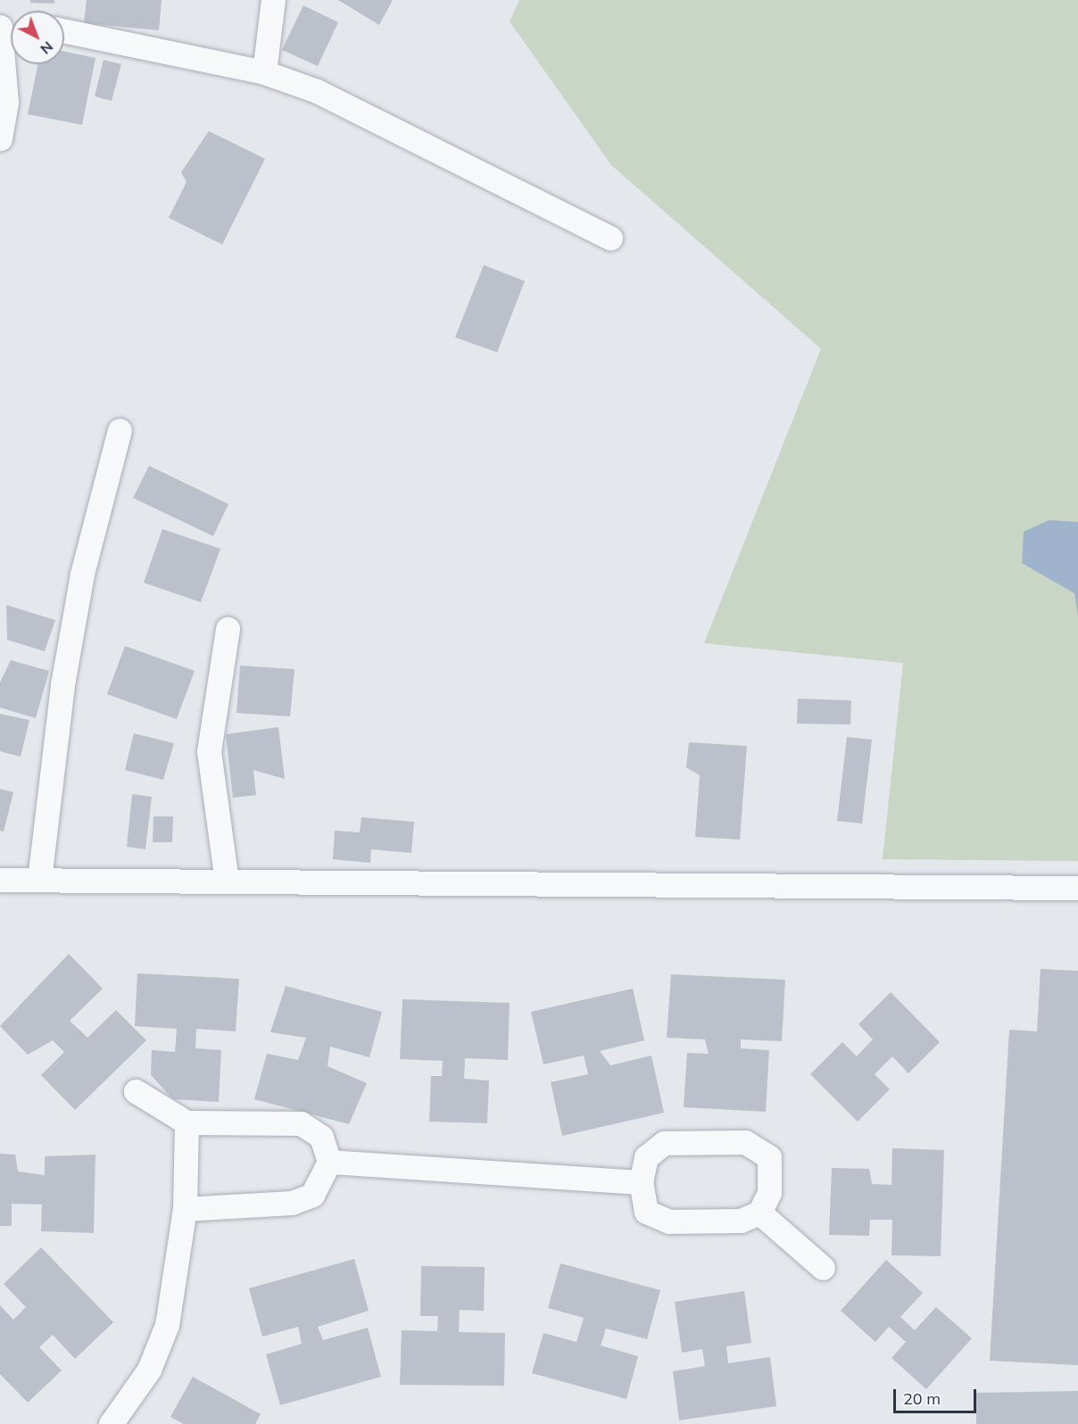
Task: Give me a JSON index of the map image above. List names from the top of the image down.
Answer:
{
  "scale_bar": "20 m",
  "north": "bottom right"
}
